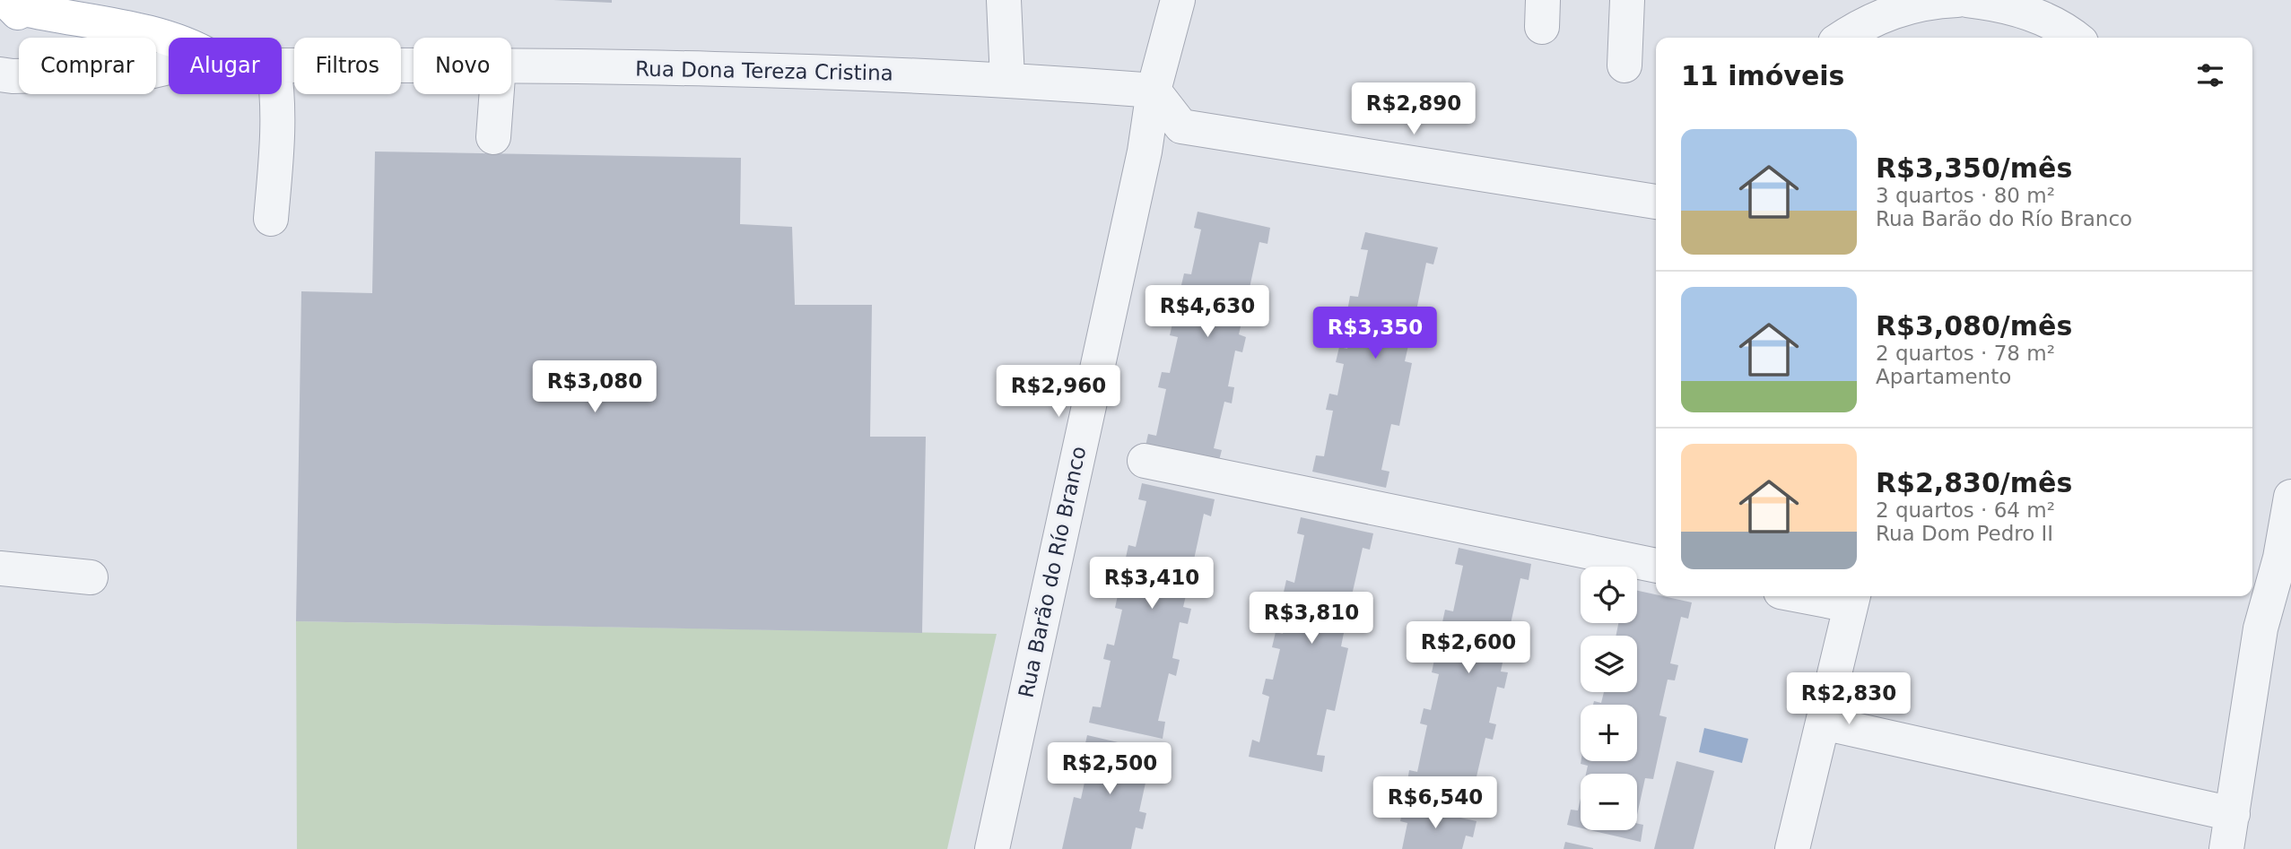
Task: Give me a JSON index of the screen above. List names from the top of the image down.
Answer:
{
  "streets": {
    "street": ["Rua Dona Tereza Cristina", "Rua Barão do Río Branco"]
  },
  "crossings": [
    ["Rua Dona Tereza Cristina", "Rua Barão do Río Branco"]
  ],
  "page": {
    "chip": [
      "Comprar",
      "Alugar",
      "Filtros",
      "Novo"
    ],
    "heading": "11 imóveis",
    "price": [
      "R$2,890",
      "R$4,630",
      "R$3,350",
      "R$3,080",
      "R$2,960",
      "R$3,410",
      "R$3,810",
      "R$2,600",
      "R$2,830",
      "R$2,500",
      "R$6,540"
    ],
    "list": [
      {
        "name": "R$3,350/mês",
        "note": "3 quartos · 80 m² · Rua Barão do Río Branco"
      },
      {
        "name": "R$3,080/mês",
        "note": "2 quartos · 78 m² · Apartamento"
      },
      {
        "name": "R$2,830/mês",
        "note": "2 quartos · 64 m² · Rua Dom Pedro II"
      }
    ],
    "map_buttons": ["+", "−"]
  }
}
